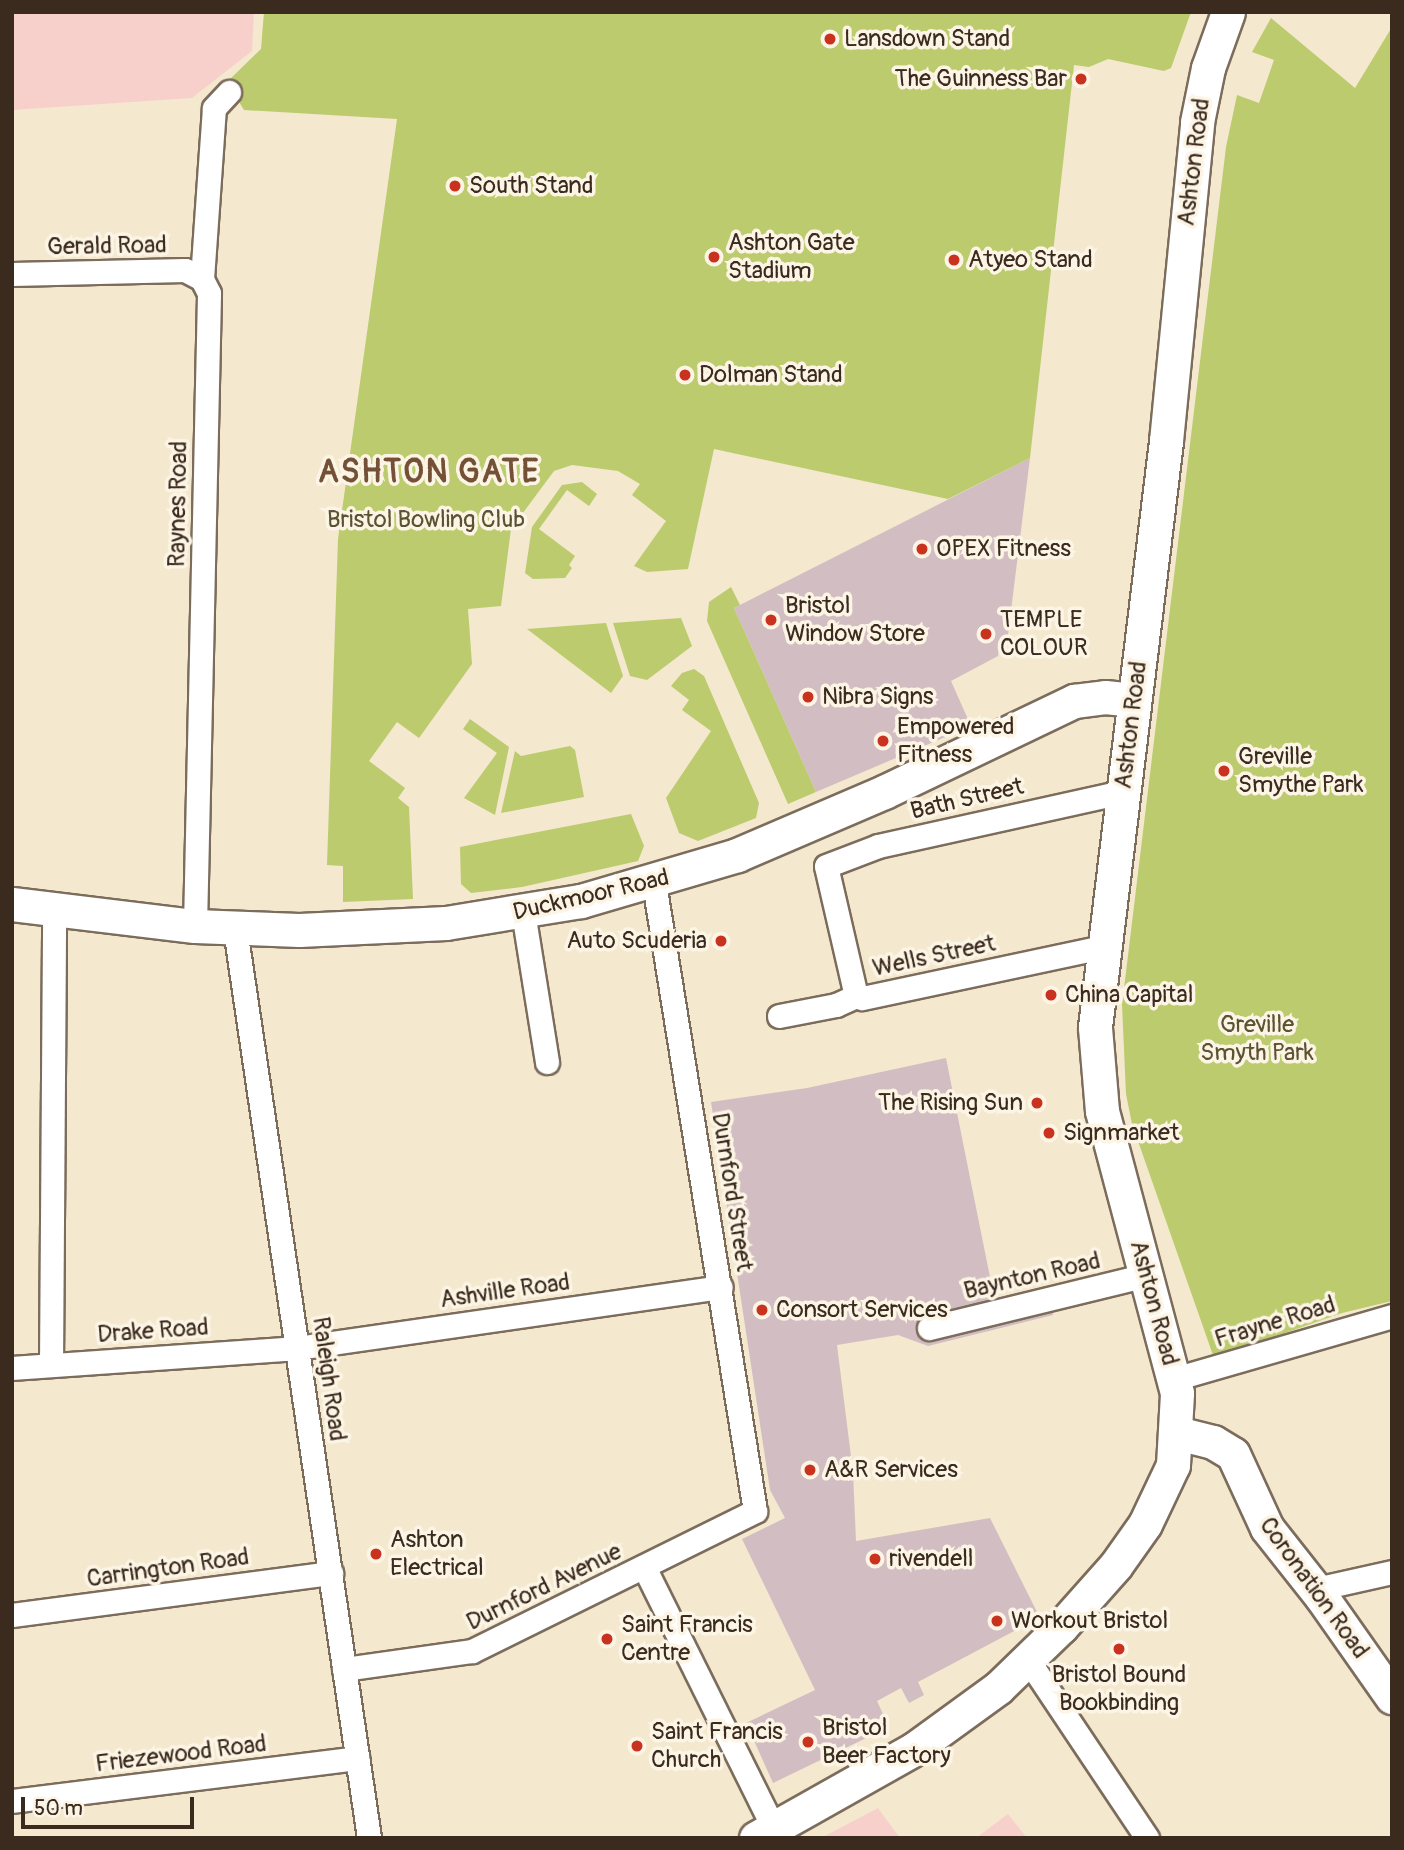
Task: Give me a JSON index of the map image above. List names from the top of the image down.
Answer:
{
  "streets": {
    "street": [
      "Ashton Road",
      "Gerald Road",
      "Raynes Road",
      "Bath Street",
      "Duckmoor Road",
      "Wells Street",
      "Durnford Street",
      "Baynton Road",
      "Ashville Road",
      "Frayne Road",
      "Drake Road",
      "Raleigh Road",
      "Carrington Road",
      "Durnford Avenue",
      "Coronation Road",
      "Friezewood Road"
    ]
  },
  "crossings": [
    ["Ashton Road", "Bath Street"],
    ["Ashton Road", "Duckmoor Road"],
    ["Ashton Road", "Wells Street"],
    ["Ashton Road", "Baynton Road"],
    ["Ashton Road", "Frayne Road"],
    ["Ashton Road", "Coronation Road"],
    ["Gerald Road", "Raynes Road"],
    ["Raynes Road", "Duckmoor Road"],
    ["Bath Street", "Wells Street"],
    ["Duckmoor Road", "Durnford Street"],
    ["Duckmoor Road", "Raleigh Road"],
    ["Durnford Street", "Ashville Road"],
    ["Durnford Street", "Durnford Avenue"],
    ["Ashville Road", "Drake Road"],
    ["Ashville Road", "Raleigh Road"],
    ["Drake Road", "Raleigh Road"],
    ["Raleigh Road", "Carrington Road"],
    ["Raleigh Road", "Durnford Avenue"],
    ["Raleigh Road", "Friezewood Road"]
  ],
  "districts": ["ASHTON GATE"],
  "parks": ["Bristol Bowling Club", "Greville Smyth Park"],
  "places": [
    "Lansdown Stand",
    "The Guinness Bar",
    "South Stand",
    "Ashton Gate Stadium",
    "Atyeo Stand",
    "Dolman Stand",
    "OPEX Fitness",
    "Bristol Window Store",
    "TEMPLE COLOUR",
    "Nibra Signs",
    "Empowered Fitness",
    "Greville Smythe Park",
    "Auto Scuderia",
    "China Capital",
    "The Rising Sun",
    "Signmarket",
    "Consort Services",
    "A&R Services",
    "Ashton Electrical",
    "rivendell",
    "Workout Bristol",
    "Saint Francis Centre",
    "Bristol Bound Bookbinding",
    "Bristol Beer Factory",
    "Saint Francis Church"
  ],
  "scale_bar": "50 m"
}
